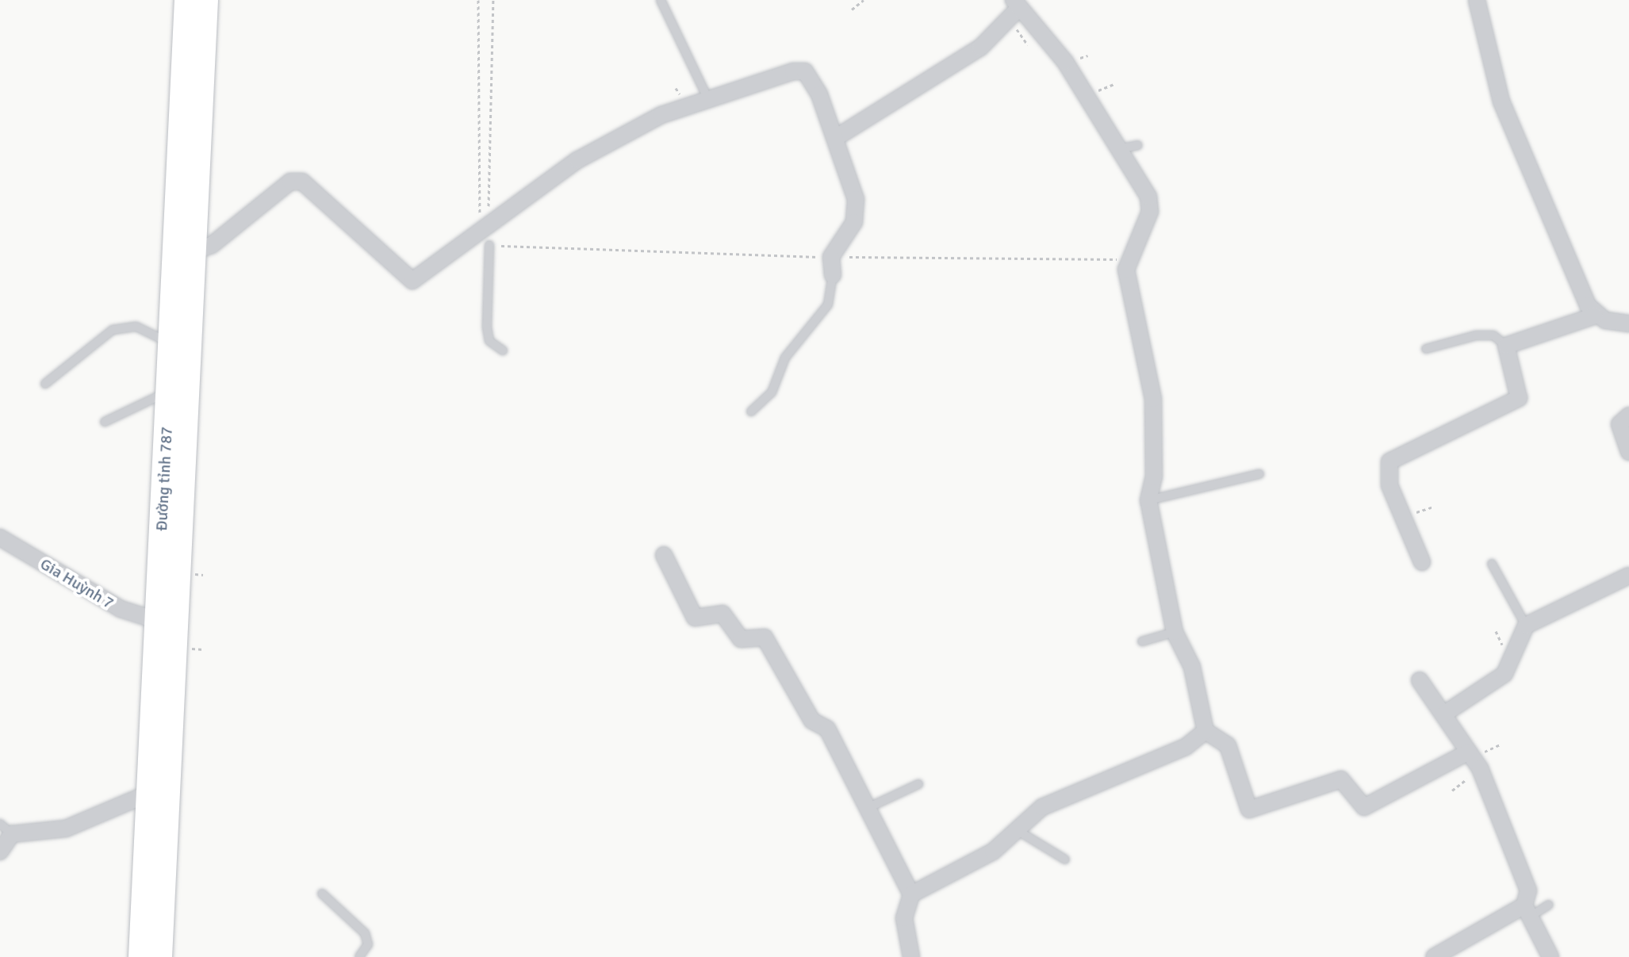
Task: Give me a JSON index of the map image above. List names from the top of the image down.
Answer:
{
  "streets": {
    "main road": ["Đường tỉnh 787"],
    "street": ["Gia Huỳnh 7"]
  },
  "crossings": [
    ["Đường tỉnh 787", "Gia Huỳnh 7"]
  ]
}
